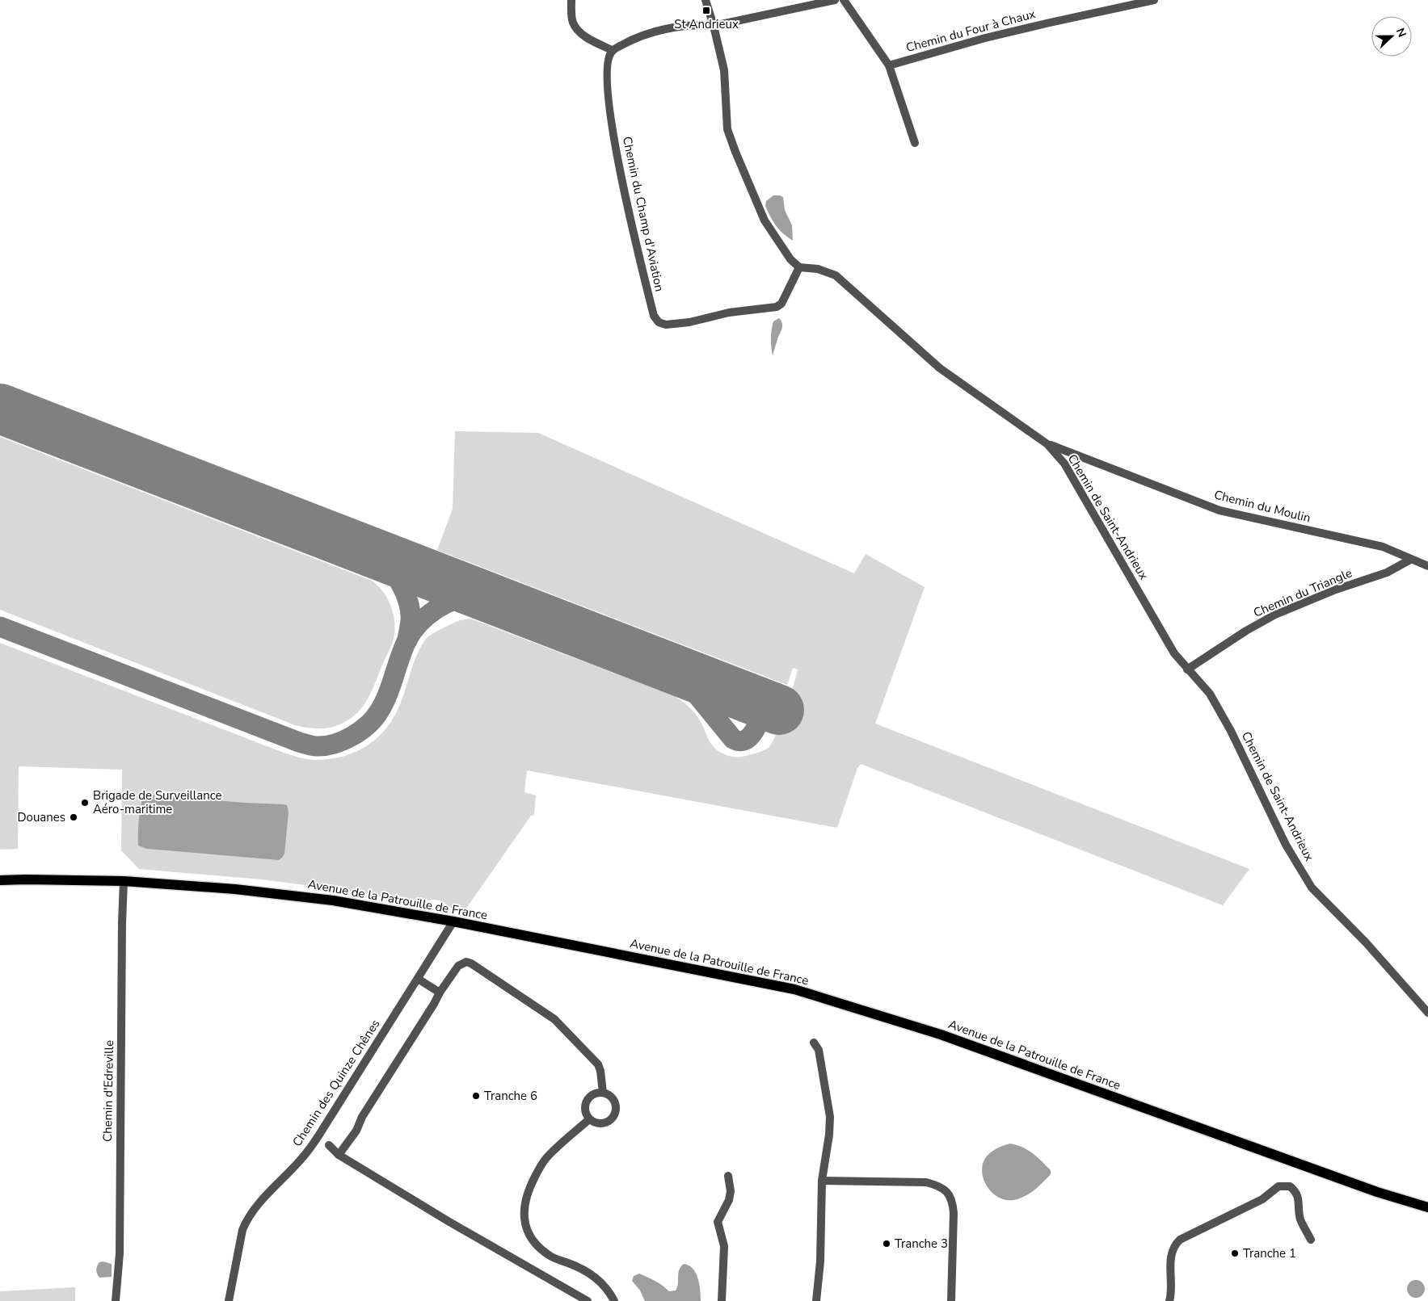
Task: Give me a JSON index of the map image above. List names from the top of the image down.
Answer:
{
  "streets": {
    "main road": ["Avenue de la Patrouille de France"],
    "street": [
      "Chemin du Four à Chaux",
      "Chemin du Champ d'Aviation",
      "Chemin du Moulin",
      "Chemin de Saint-Andrieux",
      "Chemin du Triangle",
      "Chemin des Quinze Chênes",
      "Chemin d'Edreville"
    ]
  },
  "crossings": [
    ["Chemin du Champ d'Aviation", "Chemin de Saint-Andrieux"],
    ["Chemin du Moulin", "Chemin de Saint-Andrieux"],
    ["Chemin du Moulin", "Chemin du Triangle"],
    ["Chemin de Saint-Andrieux", "Chemin du Triangle"],
    ["Avenue de la Patrouille de France", "Chemin des Quinze Chênes"],
    ["Avenue de la Patrouille de France", "Chemin d'Edreville"]
  ],
  "places": {
    "transit": ["St Andrieux"],
    "other": [
      "Brigade de Surveillance Aéro-maritime",
      "Douanes",
      "Tranche 6",
      "Tranche 3",
      "Tranche 1"
    ]
  },
  "north": "right"
}
